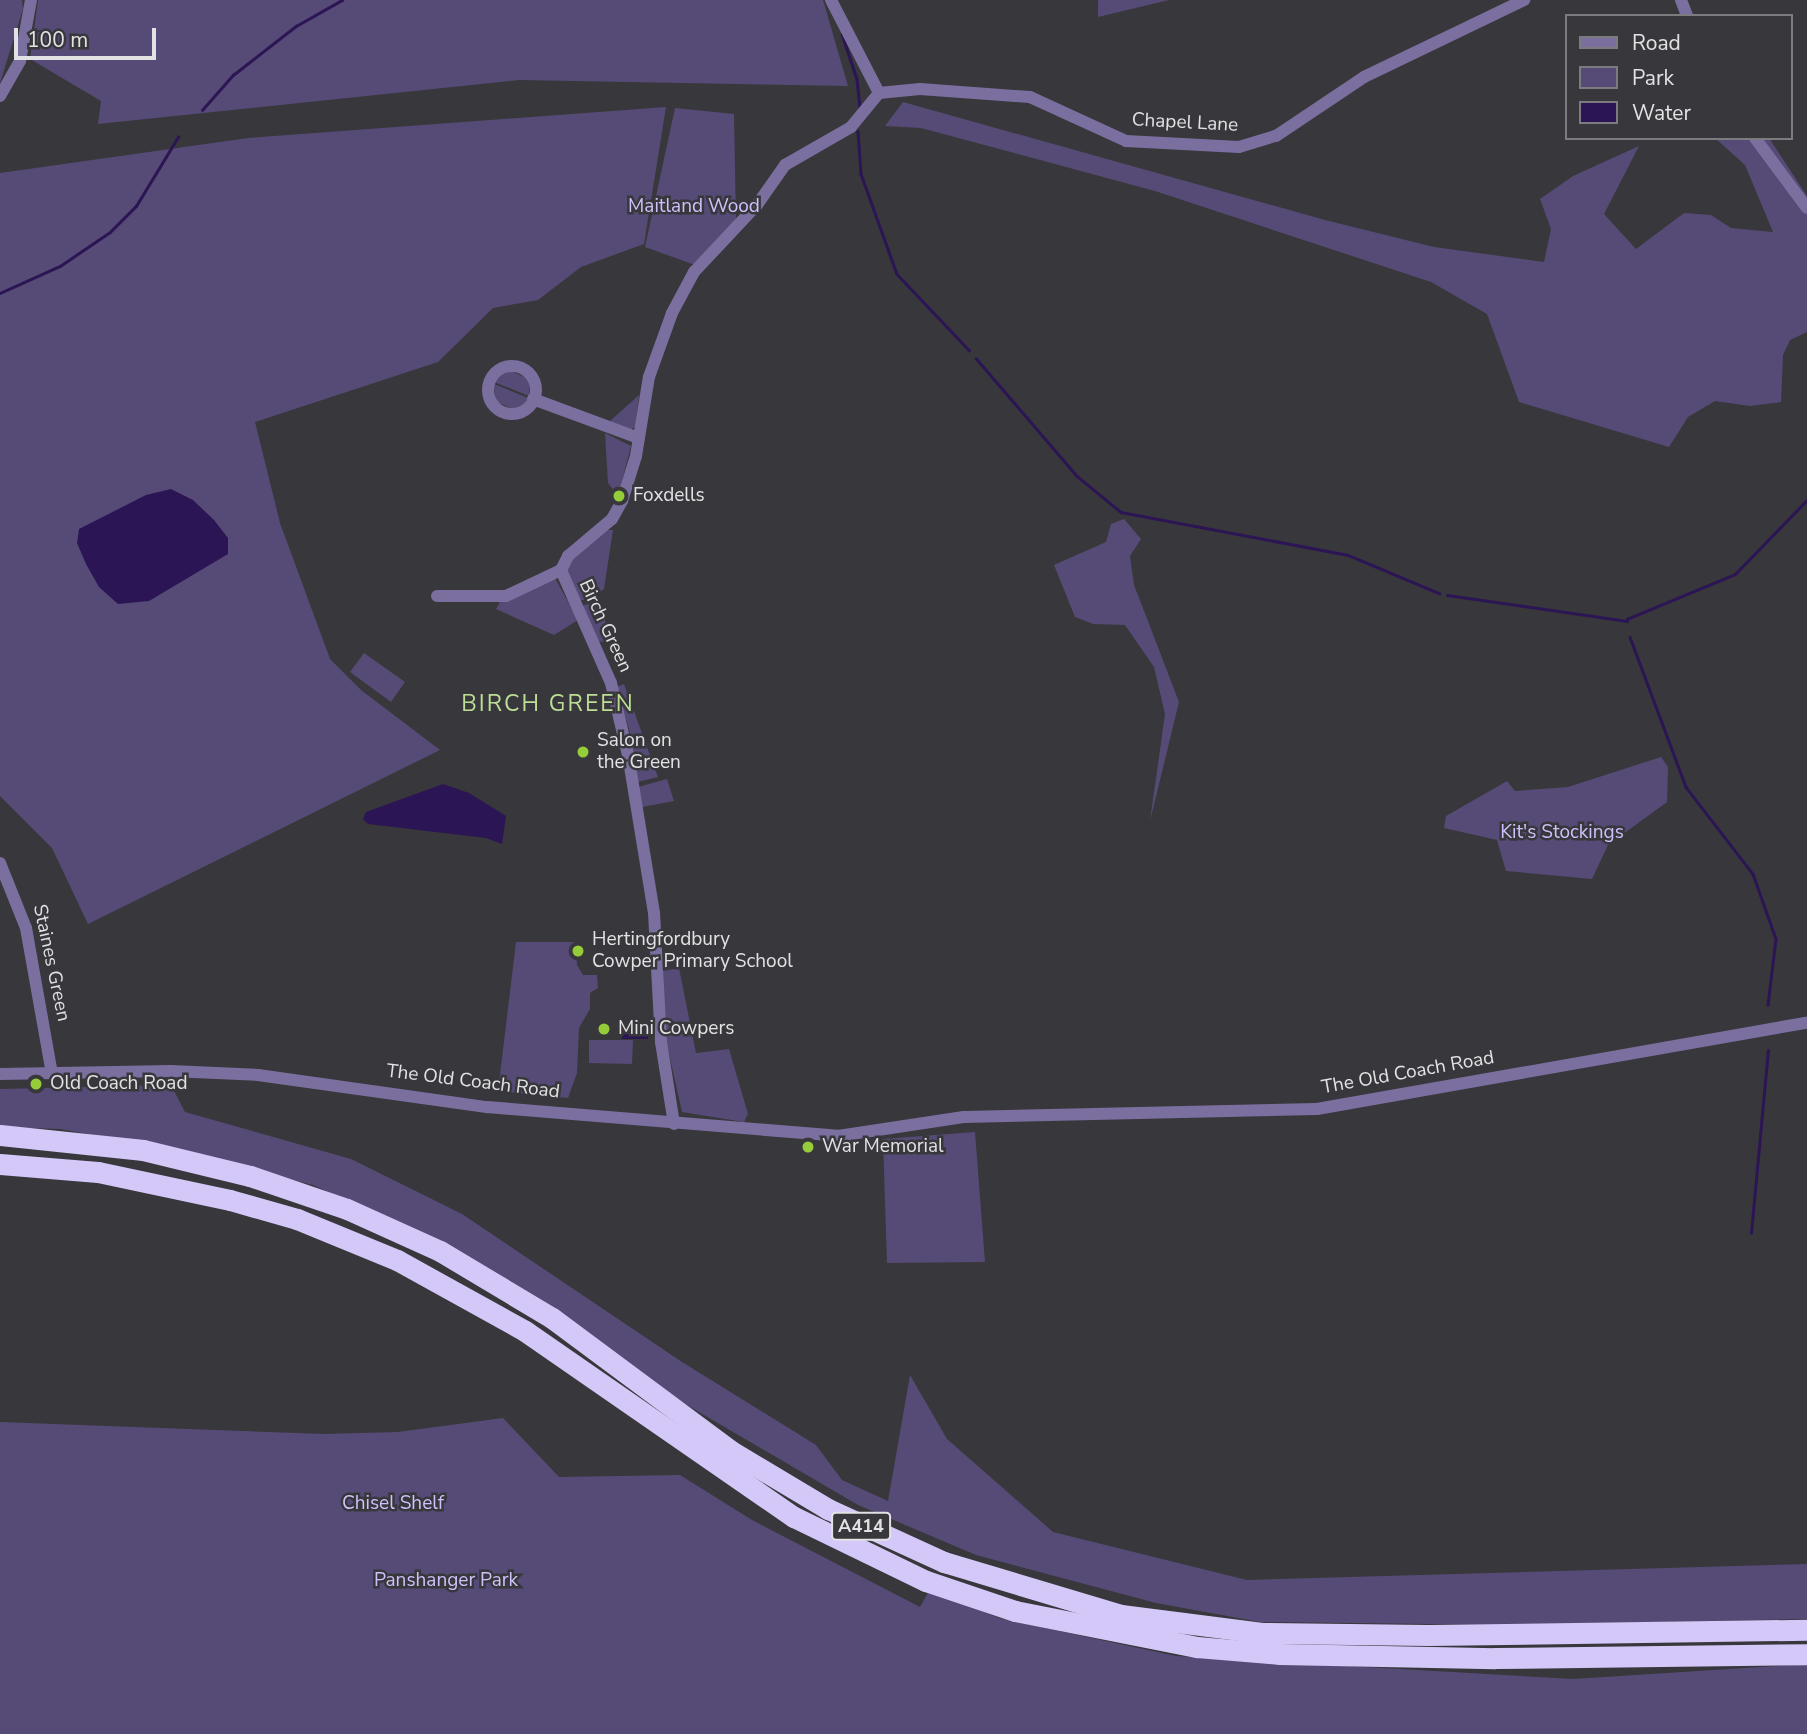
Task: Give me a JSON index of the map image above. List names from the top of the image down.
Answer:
{
  "streets": {
    "highway": ["A414"],
    "street": [
      "Chapel Lane",
      "Birch Green",
      "Staines Green",
      "The Old Coach Road"
    ]
  },
  "crossings": [
    ["Chapel Lane", "Birch Green"],
    ["Birch Green", "The Old Coach Road"],
    ["Staines Green", "The Old Coach Road"]
  ],
  "districts": ["BIRCH GREEN"],
  "parks": [
    "Maitland Wood",
    "Kit's Stockings",
    "Chisel Shelf",
    "Panshanger Park"
  ],
  "places": [
    "Foxdells",
    "Salon on the Green",
    "Hertingfordbury Cowper Primary School",
    "Mini Cowpers",
    "Old Coach Road",
    "War Memorial"
  ],
  "legend": ["Road", "Park", "Water"],
  "scale_bar": "100 m"
}
